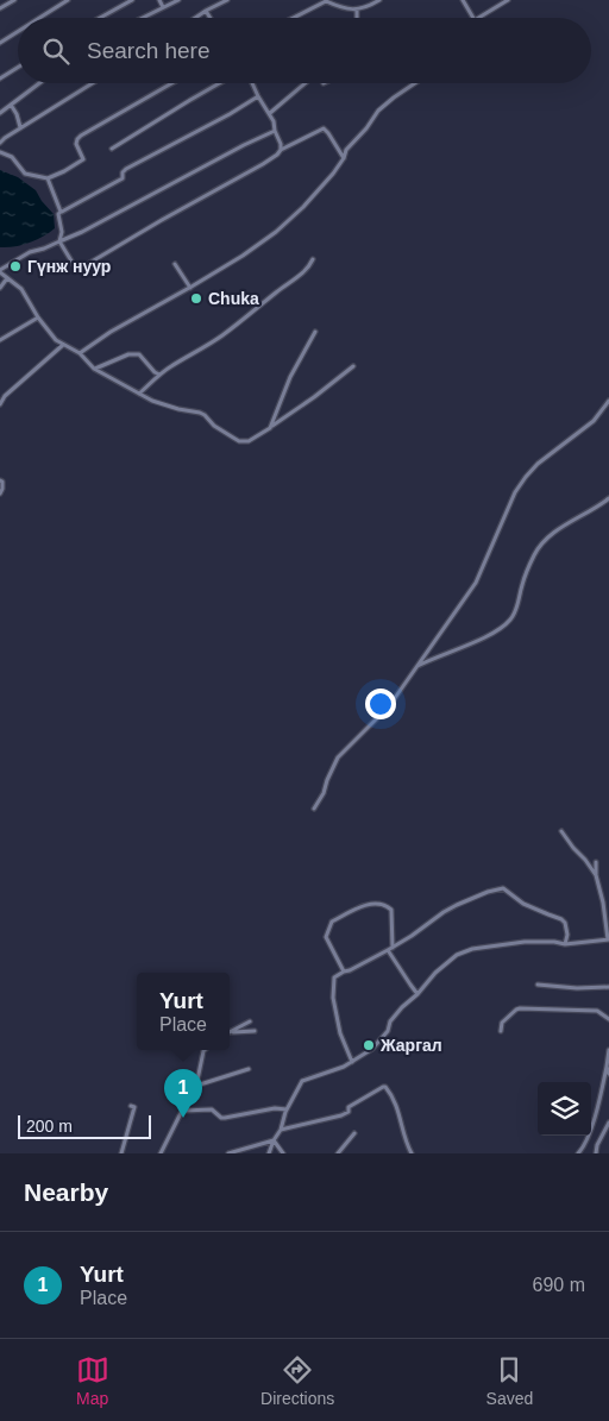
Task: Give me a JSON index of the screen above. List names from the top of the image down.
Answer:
{
  "places": ["Гүнж нуур", "Chuka", "Жаргал"],
  "scale_bar": "200 m",
  "page": {
    "search": "Search here",
    "popup": ["Yurt", "Place"],
    "pins": "1",
    "scale": "200 m",
    "heading": "Nearby",
    "list": [
      {
        "mark": "1",
        "name": "Yurt",
        "note": "Place",
        "value": "690 m"
      }
    ],
    "nav": ["Map", "Directions", "Saved"]
  }
}
